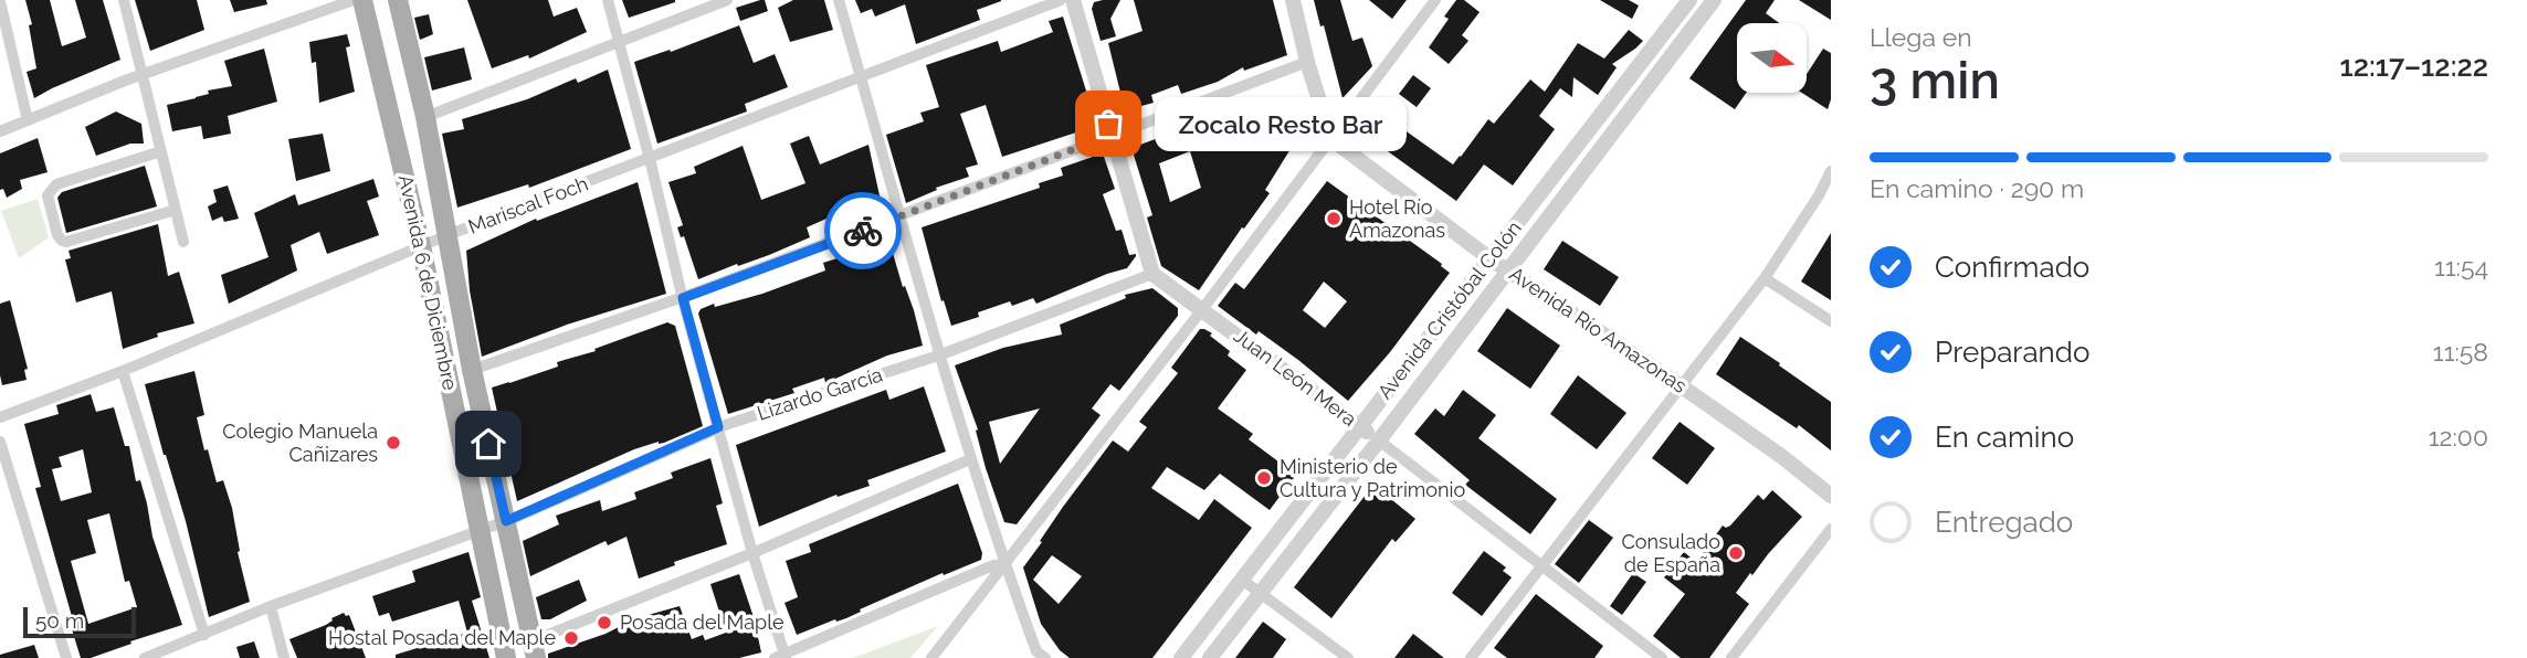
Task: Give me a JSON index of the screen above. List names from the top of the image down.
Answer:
{
  "streets": {
    "main road": ["Avenida 6 de Diciembre"],
    "street": [
      "Mariscal Foch",
      "Avenida Cristóbal Colón",
      "Avenida Río Amazonas",
      "Juan León Mera",
      "Lizardo García"
    ]
  },
  "crossings": [
    ["Mariscal Foch", "Avenida 6 de Diciembre"],
    ["Avenida 6 de Diciembre", "Lizardo García"],
    ["Avenida Cristóbal Colón", "Avenida Río Amazonas"],
    ["Avenida Cristóbal Colón", "Juan León Mera"],
    ["Juan León Mera", "Lizardo García"]
  ],
  "places": [
    "Zocalo Resto Bar",
    "Hotel Río Amazonas",
    "Colegio Manuela Cañizares",
    "Ministerio de Cultura y Patrimonio",
    "Consulado de España",
    "Posada del Maple",
    "Hostal Posada del Maple"
  ],
  "scale_bar": "50 m",
  "north": "right",
  "page": {
    "heading": ["3 min", "Llega en", "12:17–12:22"],
    "bubble": "Zocalo Resto Bar",
    "bar": "En camino · 290 m",
    "list": [
      ["Confirmado", "11:54"],
      ["Preparando", "11:58"],
      ["En camino", "12:00"],
      "Entregado"
    ],
    "scale": "50 m"
  }
}
